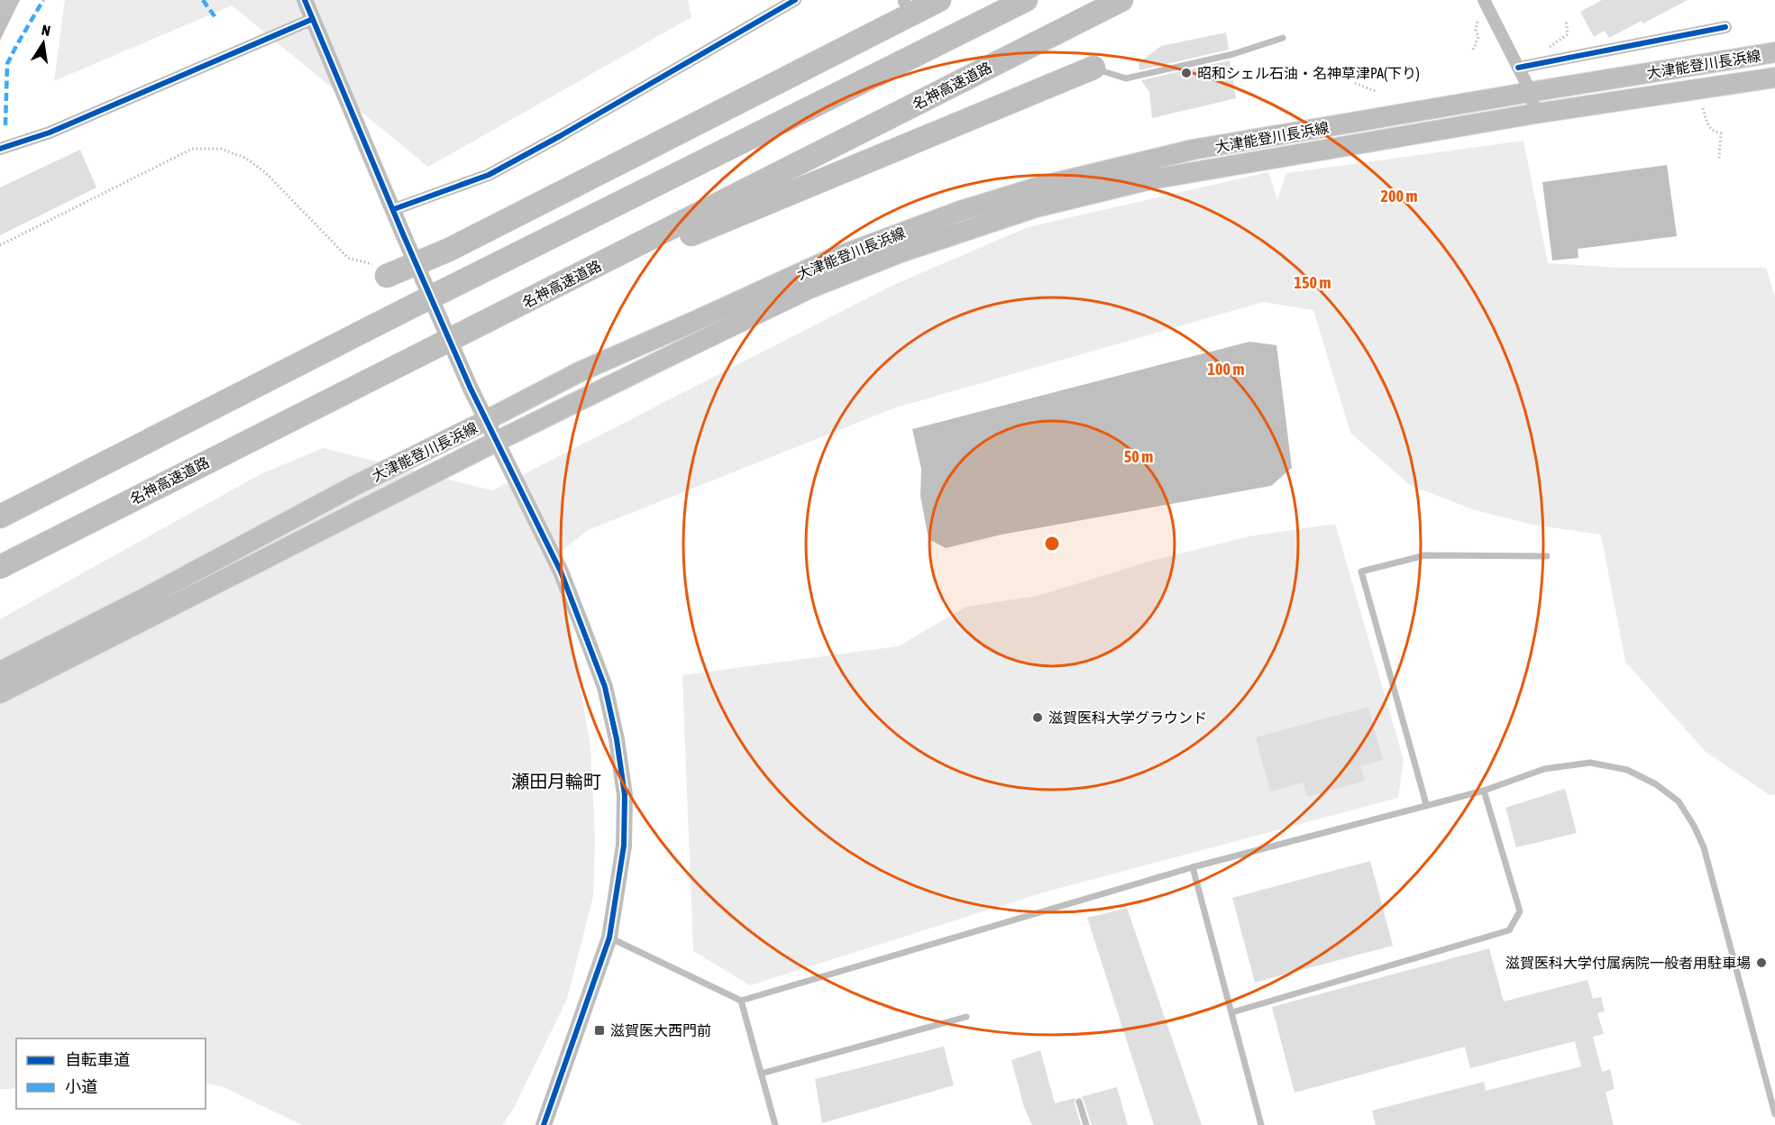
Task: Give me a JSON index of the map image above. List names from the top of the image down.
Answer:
{
  "streets": {
    "highway": ["名神高速道路"],
    "main road": ["大津能登川長浜線"]
  },
  "districts": ["瀬田月輪町"],
  "places": {
    "other": ["昭和シェル石油・名神草津PA(下り)", "滋賀医科大学グラウンド", "滋賀医科大学付属病院一般者用駐車場"],
    "transit": ["滋賀医大西門前"]
  },
  "legend": ["自転車道", "小道"],
  "north": "top",
  "rings": [
    "200 m",
    "150 m",
    "100 m",
    "50 m"
  ]
}
